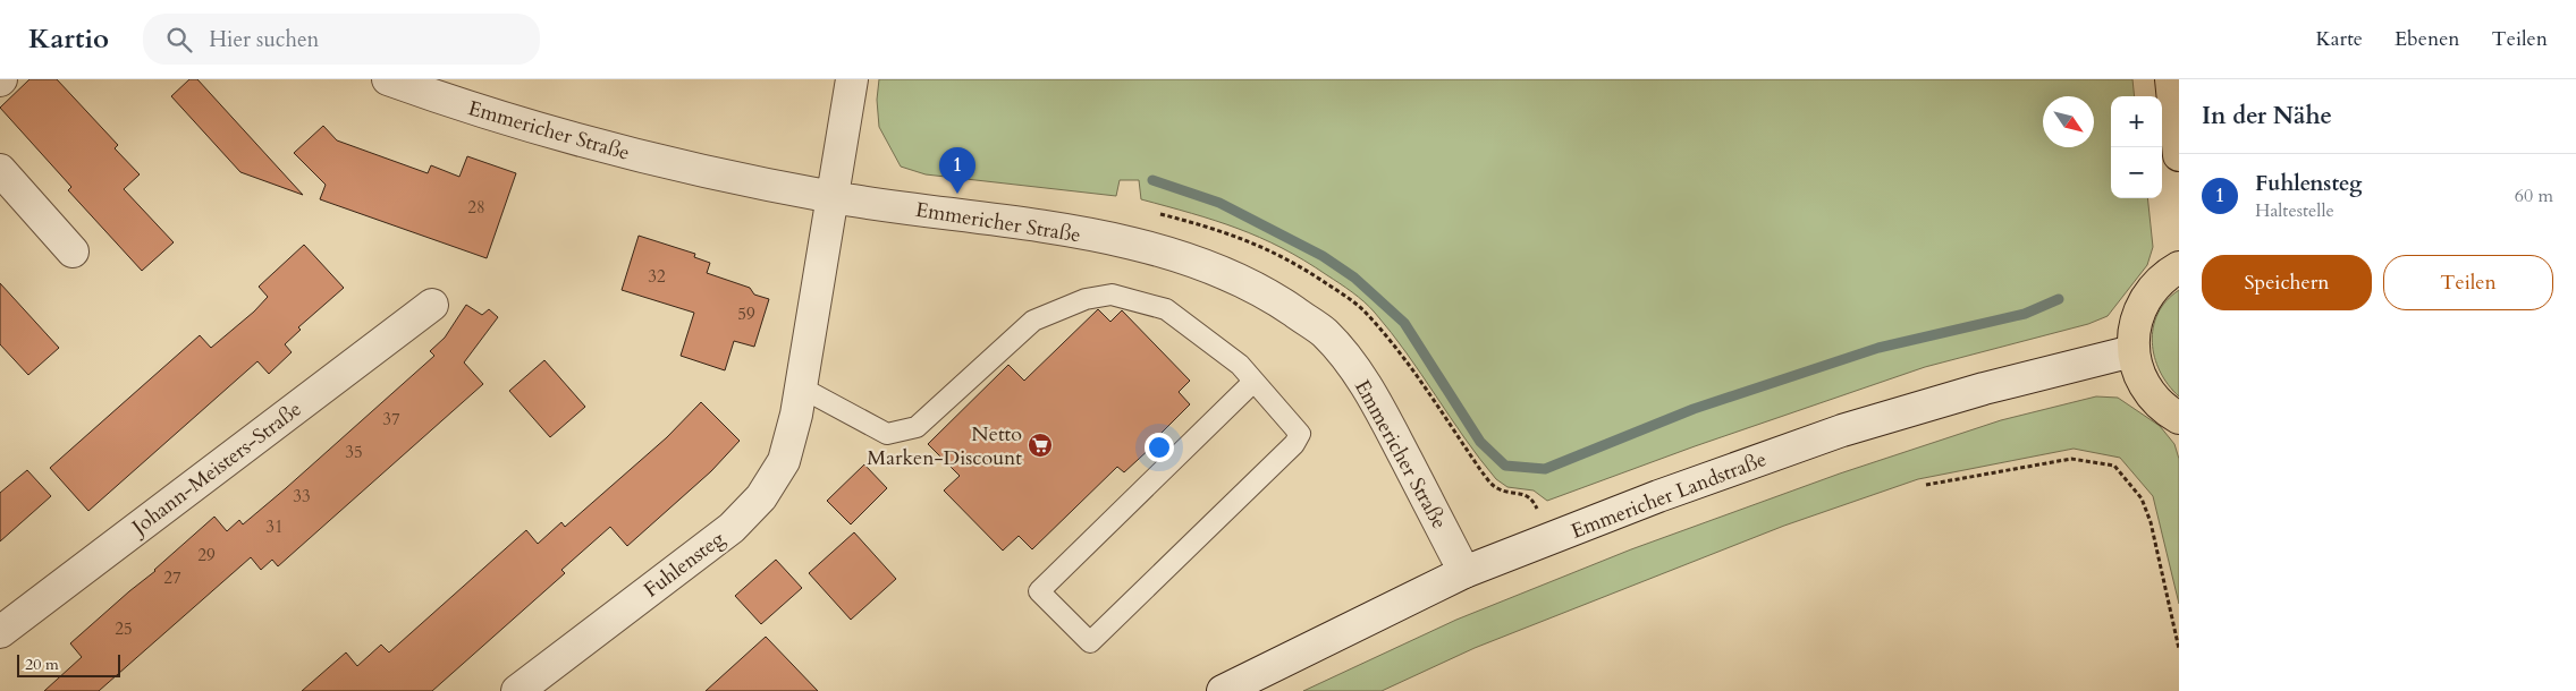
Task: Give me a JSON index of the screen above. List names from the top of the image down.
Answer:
{
  "streets": {
    "street": [
      "Emmericher Straße",
      "Johann-Meisters-Straße",
      "Emmericher Landstraße",
      "Fuhlensteg"
    ]
  },
  "crossings": [
    ["Emmericher Straße", "Emmericher Landstraße"],
    ["Emmericher Straße", "Fuhlensteg"]
  ],
  "places": {
    "supermarket": ["Netto Marken-Discount"]
  },
  "house_numbers": [
    "28",
    "32",
    "59",
    "37",
    "35",
    "33",
    "31",
    "29",
    "27",
    "25"
  ],
  "scale_bar": "20 m",
  "north": "bottom right",
  "page": {
    "header": "Kartio",
    "search": "Hier suchen",
    "nav": ["Karte", "Ebenen", "Teilen"],
    "heading": "In der Nähe",
    "map_buttons": ["+", "−"],
    "pins": "1",
    "list": [
      {
        "mark": "1",
        "name": "Fuhlensteg",
        "note": "Haltestelle",
        "value": "60 m"
      }
    ],
    "buttons": ["Speichern", "Teilen"],
    "scale": "20 m"
  }
}
